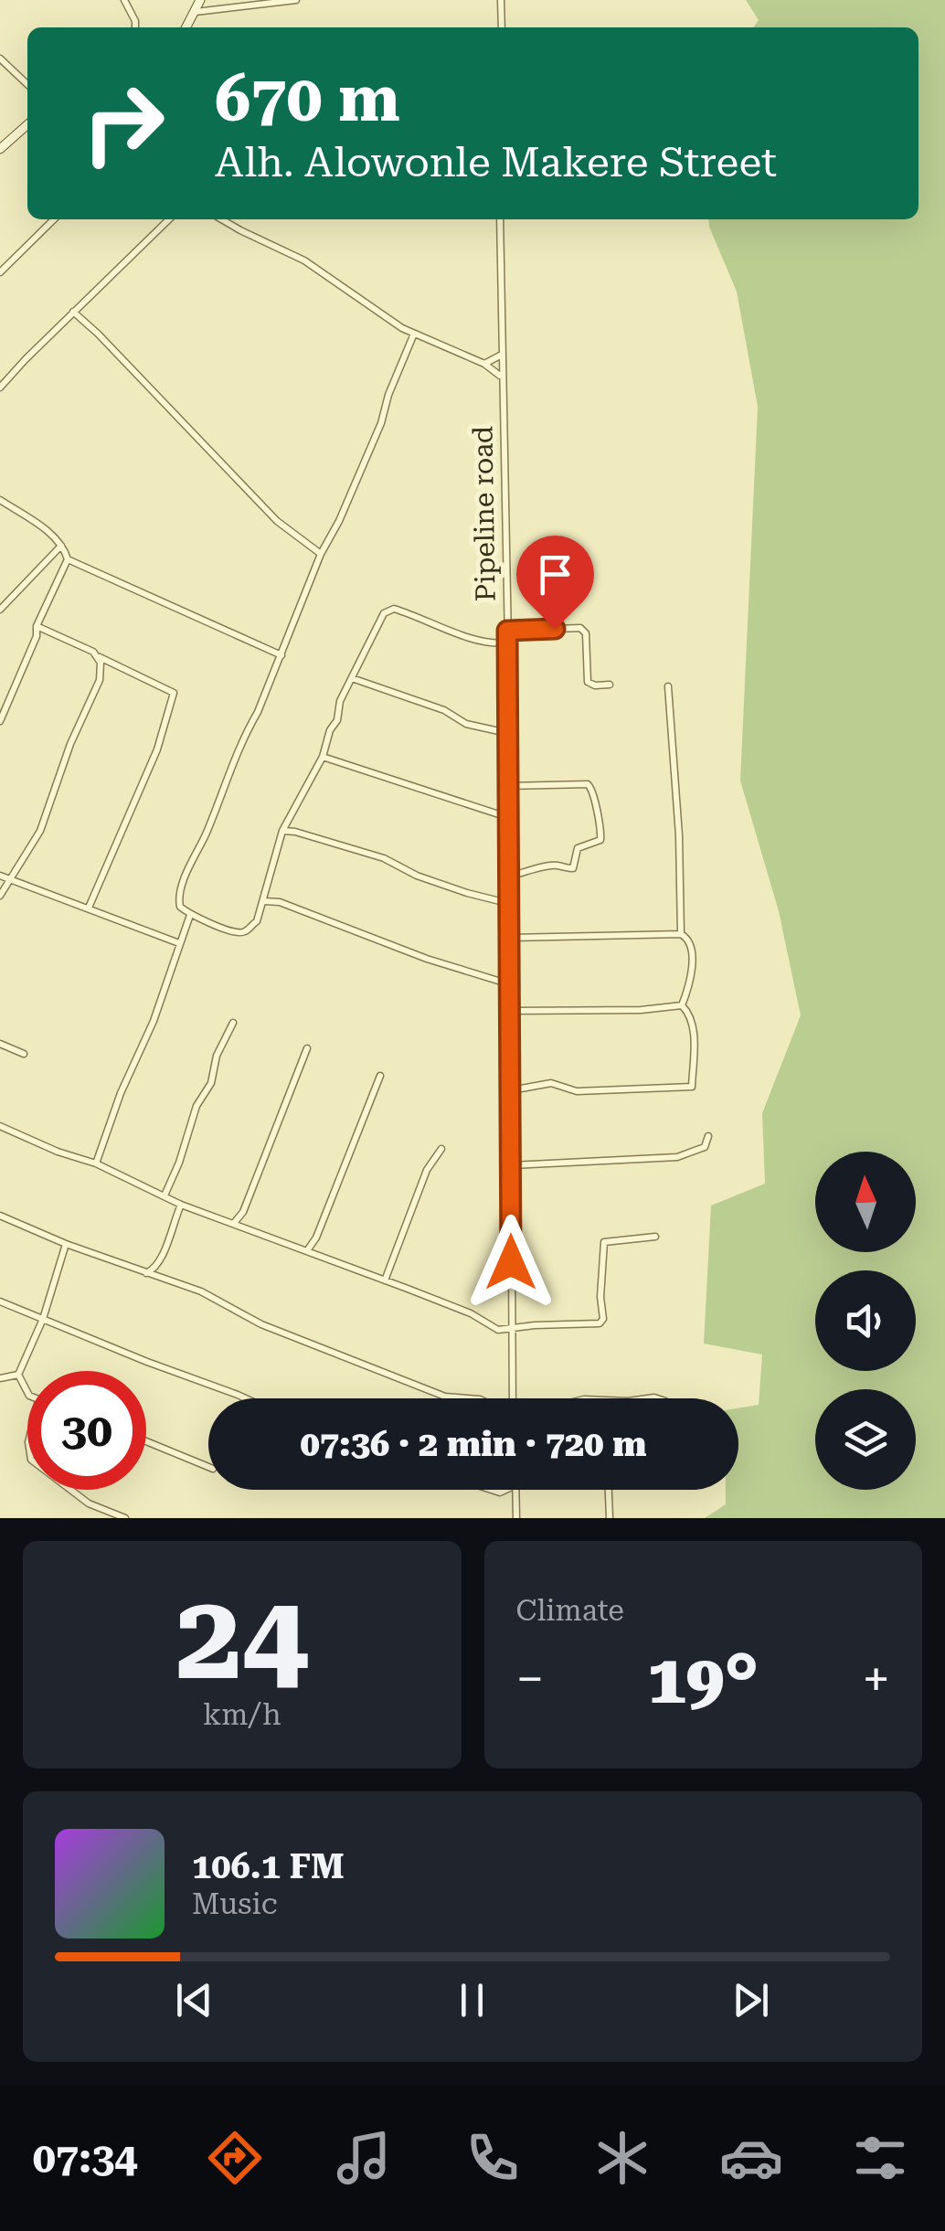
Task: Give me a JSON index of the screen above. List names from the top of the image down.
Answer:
{
  "streets": {
    "street": ["Pipeline road"]
  },
  "north": "top",
  "page": {
    "turn": ["670 m", "Alh. Alowonle Makere Street"],
    "limit": "30",
    "trip": "07:36 · 2 min · 720 m",
    "tile": [
      ["24", "km/h"],
      "Climate"
    ],
    "heat": ["−", "19°", "+"],
    "song": ["106.1 FM", "Music"],
    "tabs": "07:34"
  }
}
